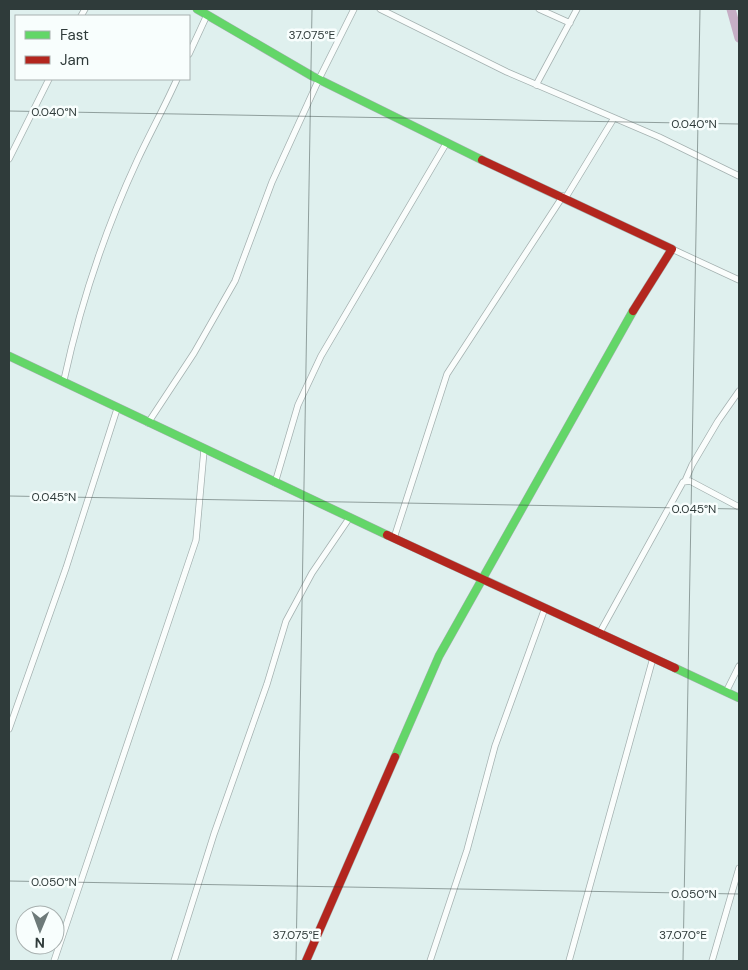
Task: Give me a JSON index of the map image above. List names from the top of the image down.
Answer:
{
  "legend": ["Fast", "Jam"],
  "north": "bottom",
  "coordinates": [
    "37.075°E",
    "0.040°N",
    "0.045°N",
    "0.050°N",
    "37.070°E"
  ]
}
